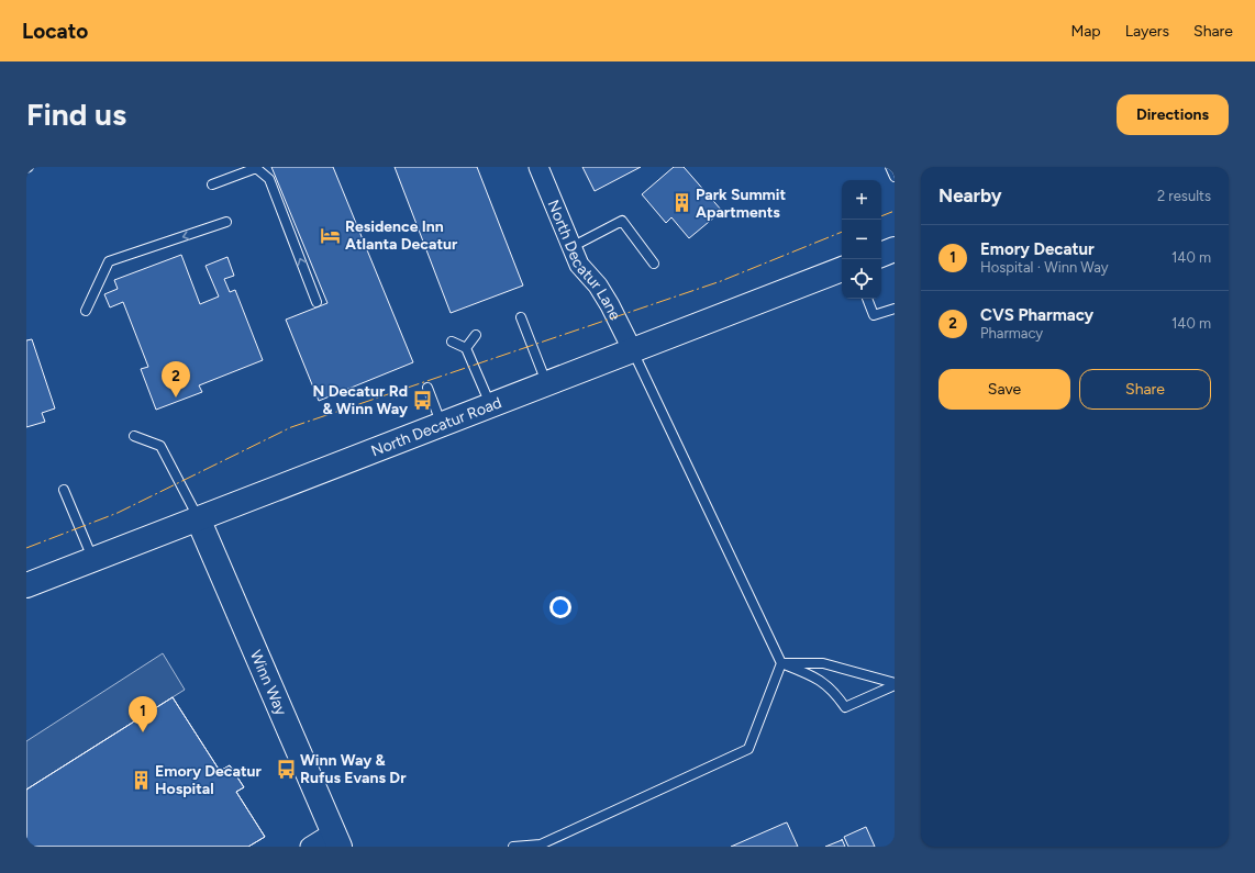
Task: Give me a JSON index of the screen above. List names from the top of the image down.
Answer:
{
  "streets": {
    "main road": ["North Decatur Road", "Winn Way"],
    "street": ["North Decatur Lane"]
  },
  "crossings": [
    ["North Decatur Lane", "North Decatur Road"],
    ["North Decatur Road", "Winn Way"]
  ],
  "places": {
    "building": ["Park Summit Apartments", "Emory Decatur Hospital"],
    "hotel": ["Residence Inn Atlanta Decatur"],
    "bus stop": ["N Decatur Rd & Winn Way", "Winn Way & Rufus Evans Dr"]
  },
  "page": {
    "header": "Locato",
    "nav": ["Map", "Layers", "Share"],
    "buttons": [
      "Directions",
      ["Save", "Share"]
    ],
    "title": "Find us",
    "heading": ["Nearby", "2 results"],
    "map_buttons": ["+", "−"],
    "list": [
      {
        "mark": "1",
        "name": "Emory Decatur",
        "note": "Hospital · Winn Way",
        "value": "140 m"
      },
      {
        "mark": "2",
        "name": "CVS Pharmacy",
        "note": "Pharmacy",
        "value": "140 m"
      }
    ],
    "pins": ["2", "1"]
  }
}
